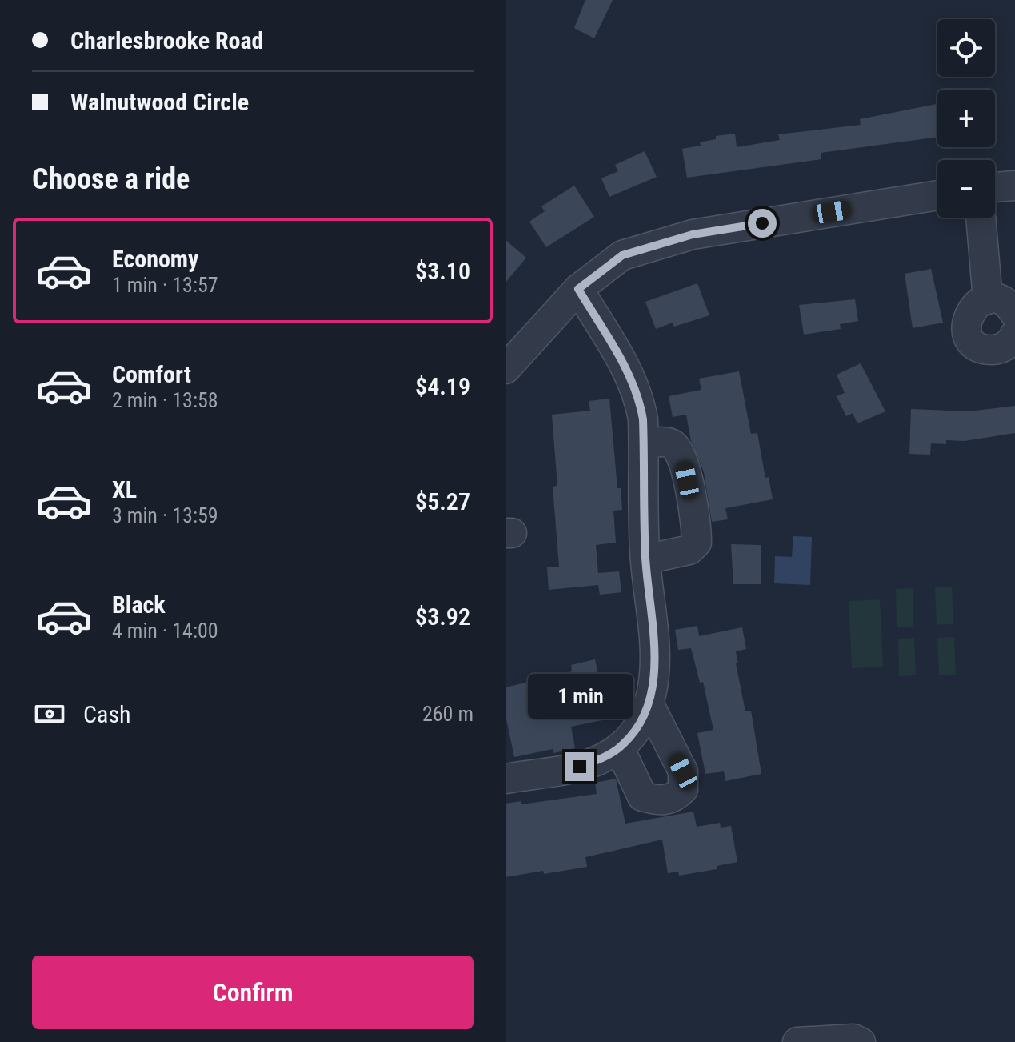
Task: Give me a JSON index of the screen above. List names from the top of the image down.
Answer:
{
  "page": {
    "banner": ["Charlesbrooke Road", "Walnutwood Circle"],
    "map_buttons": ["+", "−"],
    "heading": "Choose a ride",
    "list": [
      {
        "name": "Economy",
        "note": "1 min · 13:57",
        "value": "$3.10"
      },
      {
        "name": "Comfort",
        "note": "2 min · 13:58",
        "value": "$4.19"
      },
      {
        "name": "XL",
        "note": "3 min · 13:59",
        "value": "$5.27"
      },
      {
        "name": "Black",
        "note": "4 min · 14:00",
        "value": "$3.92"
      }
    ],
    "bubble": "1 min",
    "pay": ["Cash", "260 m"],
    "buttons": "Confirm"
  }
}
